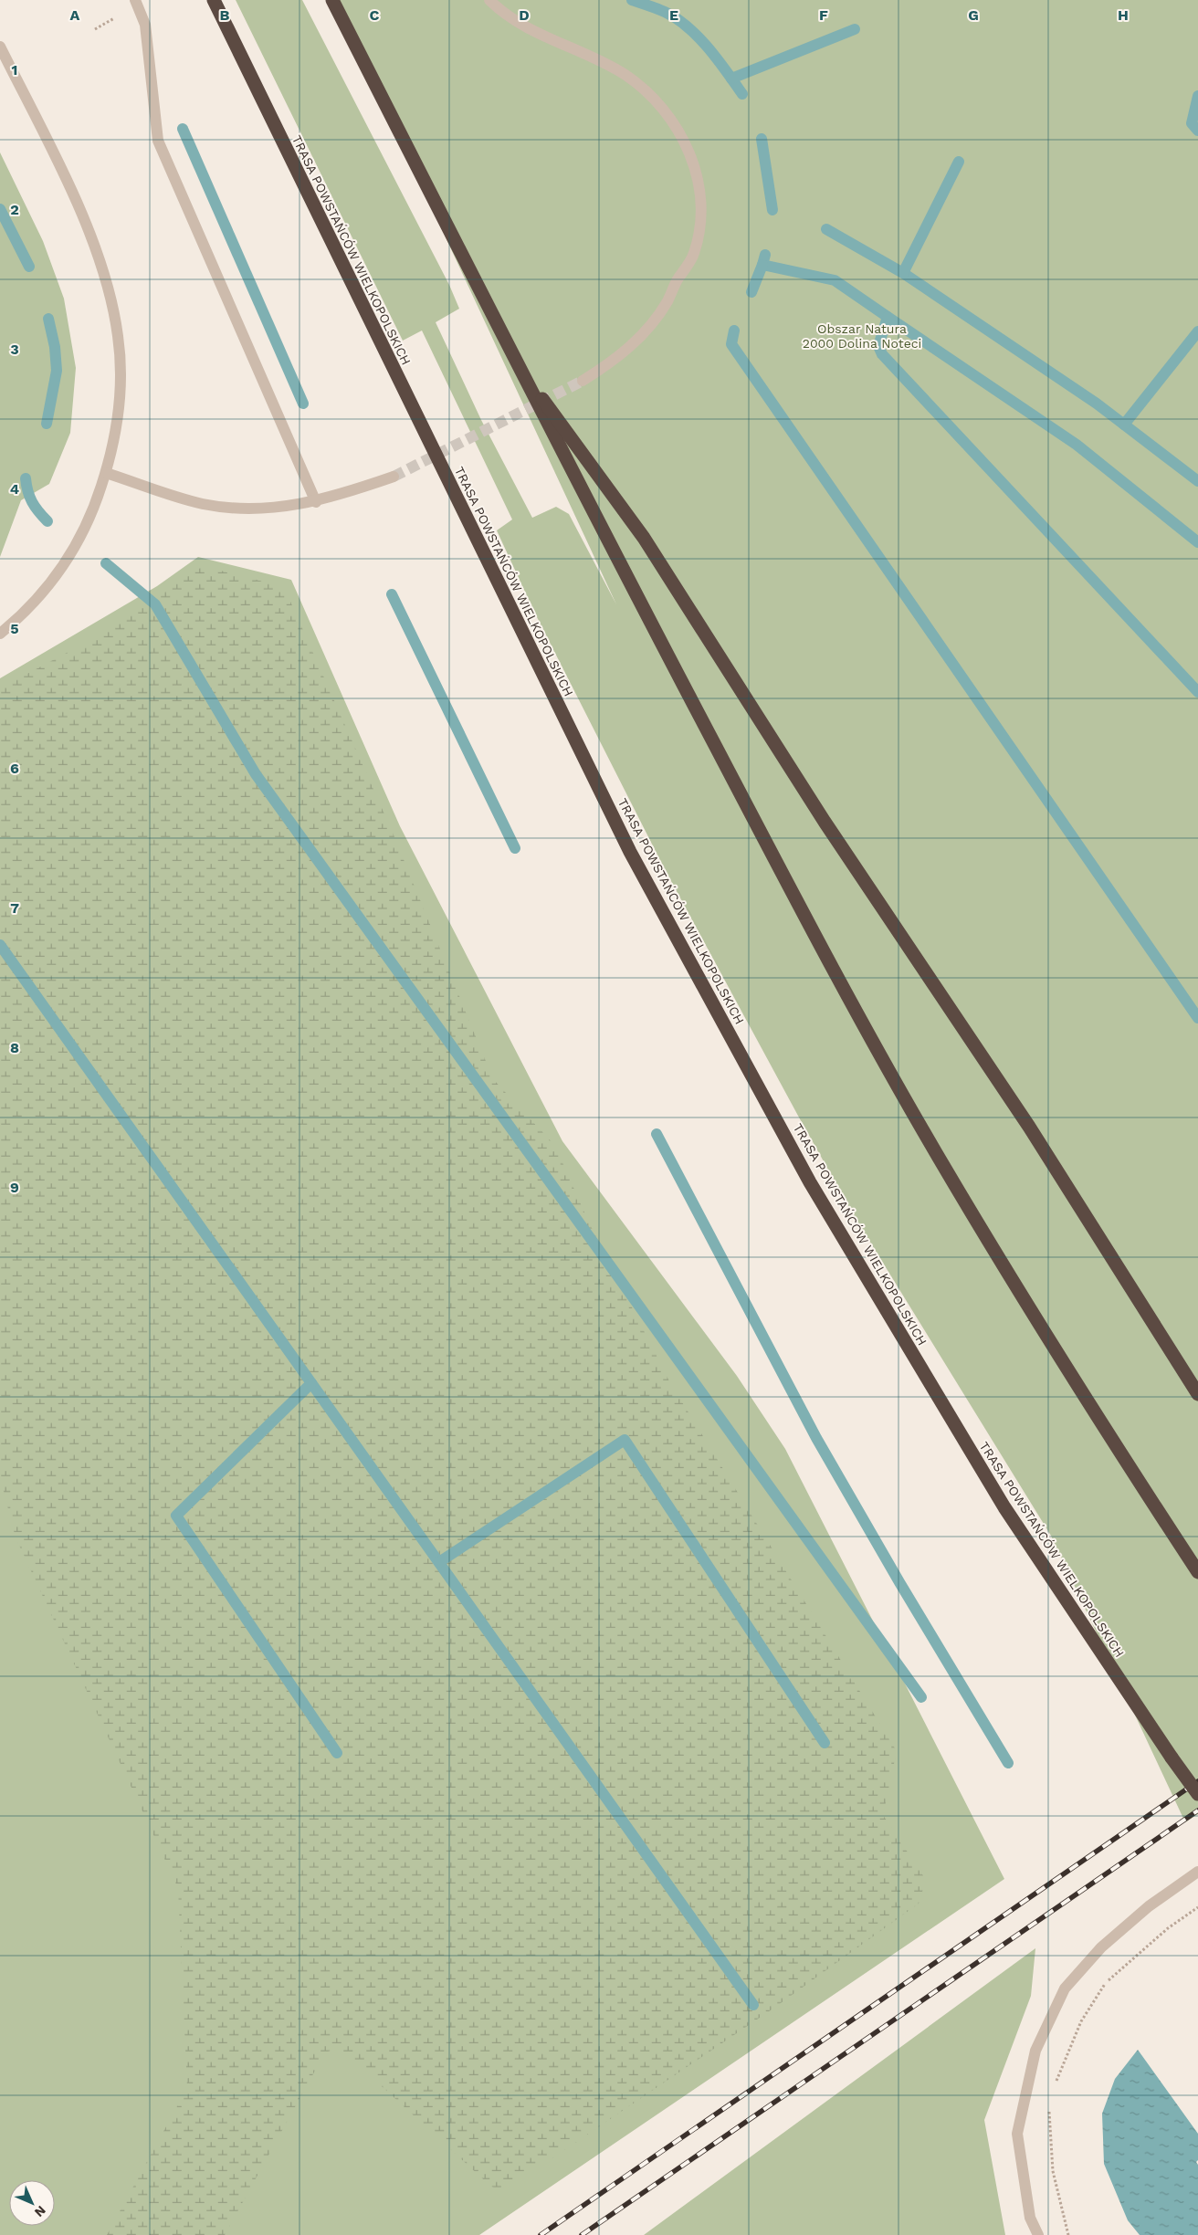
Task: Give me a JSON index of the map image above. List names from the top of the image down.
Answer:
{
  "streets": {
    "highway": ["TRASA POWSTAŃCÓW WIELKOPOLSKICH"]
  },
  "parks": ["Obszar Natura 2000 Dolina Noteci"],
  "north": "bottom right",
  "grid": {
    "columns": [
      "A",
      "B",
      "C",
      "D",
      "E",
      "F",
      "G",
      "H"
    ],
    "rows": [
      "1",
      "2",
      "3",
      "4",
      "5",
      "6",
      "7",
      "8",
      "9"
    ]
  }
}
